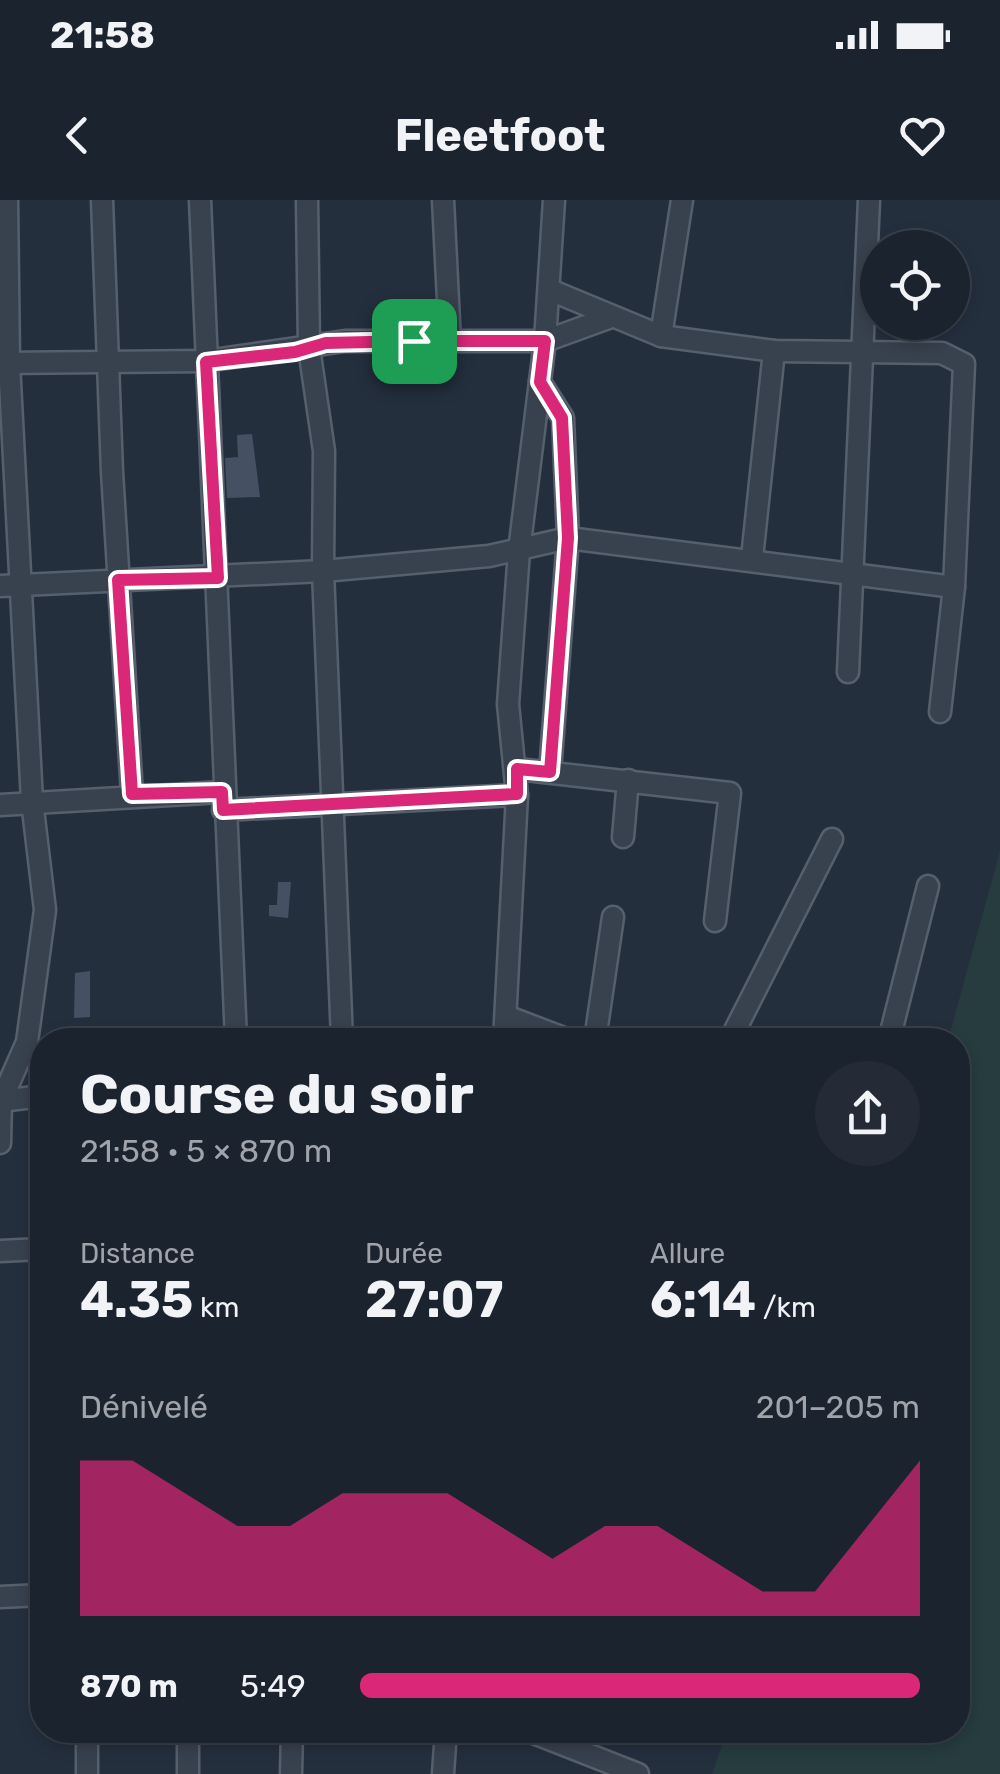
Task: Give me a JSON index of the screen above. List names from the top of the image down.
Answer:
{
  "page": {
    "status": "21:58",
    "header": "Fleetfoot",
    "heading": ["Course du soir", "21:58 · 5 × 870 m"],
    "stats": [
      ["Distance", "4.35 km"],
      ["Durée", "27:07"],
      ["Allure", "6:14 /km"]
    ],
    "chart": ["Dénivelé", "201–205 m"],
    "list": [
      {
        "name": "870 m",
        "note": "5:49"
      }
    ]
  }
}
